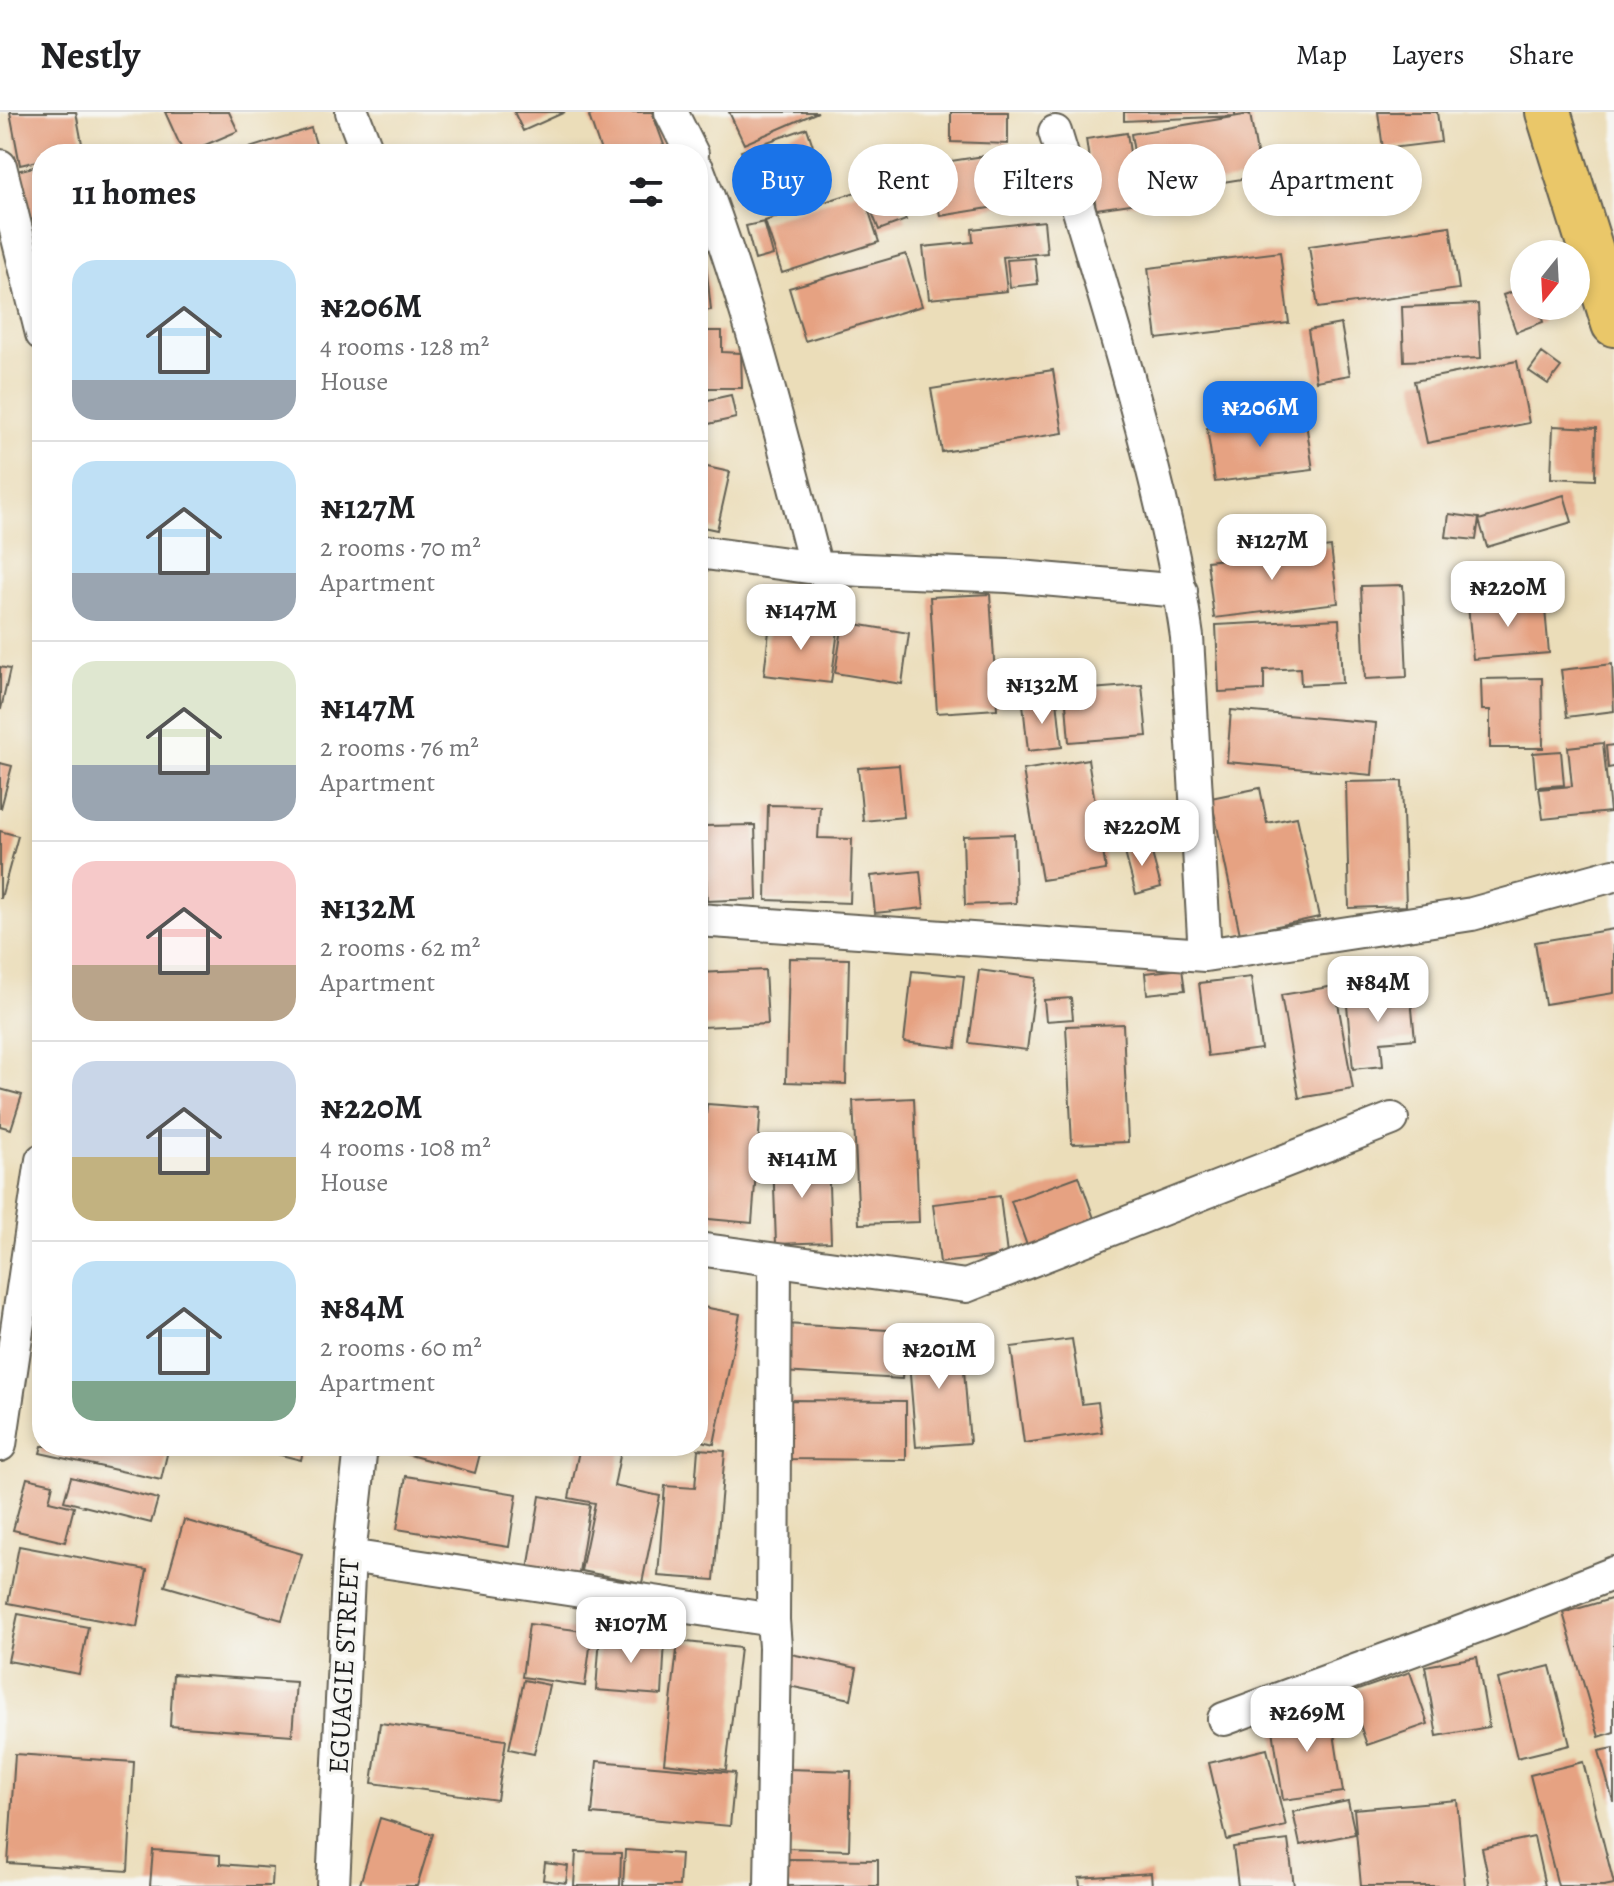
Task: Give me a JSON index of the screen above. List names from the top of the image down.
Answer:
{
  "streets": {
    "street": ["EGUAGIE STREET"]
  },
  "north": "bottom",
  "page": {
    "header": "Nestly",
    "nav": ["Map", "Layers", "Share"],
    "chip": [
      "Buy",
      "Rent",
      "Filters",
      "New",
      "Apartment"
    ],
    "heading": "11 homes",
    "list": [
      {
        "name": "₦206M",
        "note": "4 rooms · 128 m² · House"
      },
      {
        "name": "₦127M",
        "note": "2 rooms · 70 m² · Apartment"
      },
      {
        "name": "₦147M",
        "note": "2 rooms · 76 m² · Apartment"
      },
      {
        "name": "₦132M",
        "note": "2 rooms · 62 m² · Apartment"
      },
      {
        "name": "₦220M",
        "note": "4 rooms · 108 m² · House"
      },
      {
        "name": "₦84M",
        "note": "2 rooms · 60 m² · Apartment"
      }
    ],
    "price": [
      "₦206M",
      "₦127M",
      "₦220M",
      "₦147M",
      "₦132M",
      "₦220M",
      "₦84M",
      "₦141M",
      "₦201M",
      "₦107M",
      "₦269M"
    ]
  }
}
